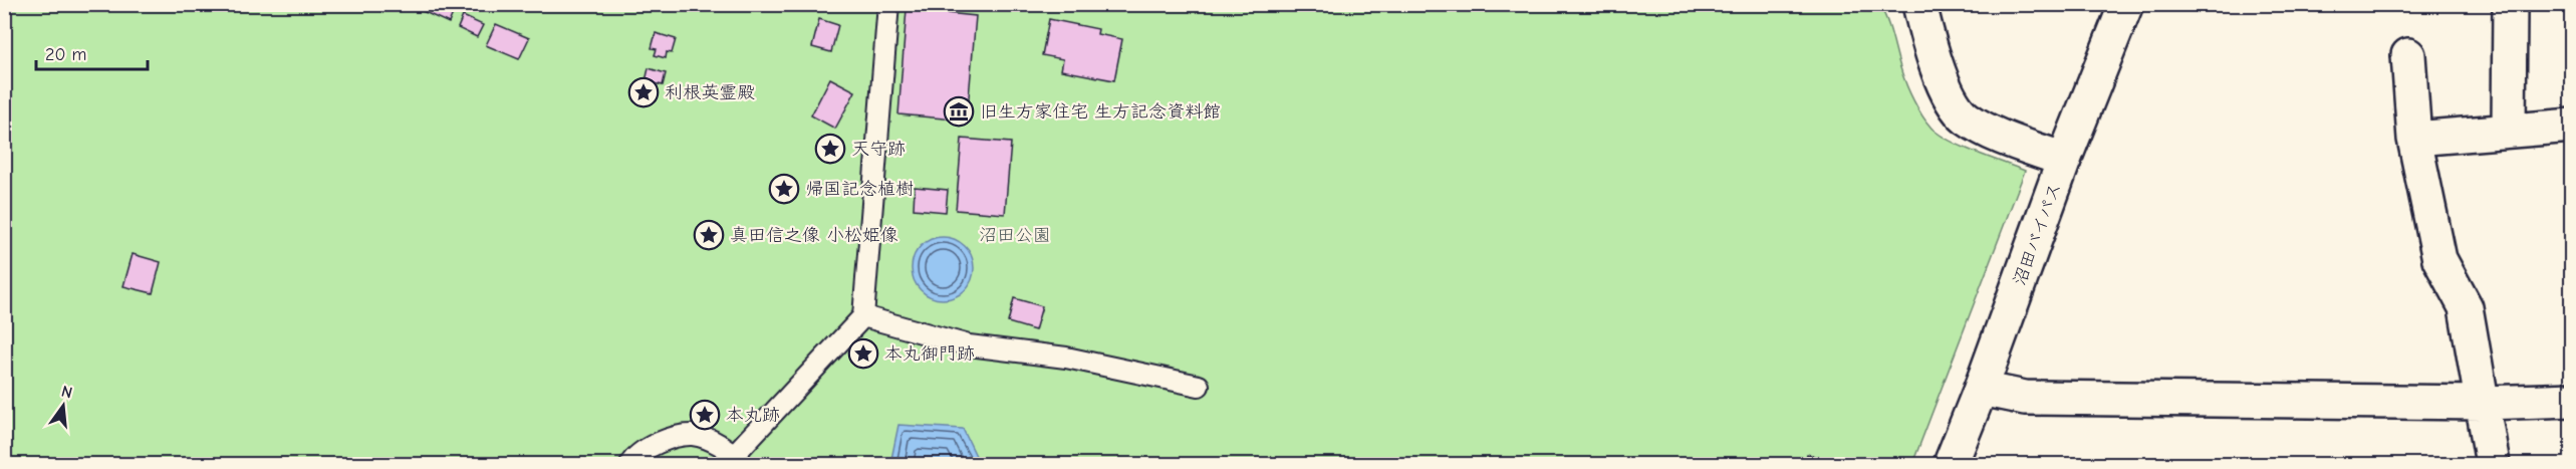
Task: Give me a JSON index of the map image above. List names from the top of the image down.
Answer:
{
  "streets": {
    "street": ["沼田バイパス"]
  },
  "parks": ["沼田公園"],
  "places": {
    "place": [
      "利根英霊殿",
      "天守跡",
      "帰国記念植樹",
      "真田信之像 小松姫像",
      "本丸御門跡",
      "本丸跡"
    ],
    "museum": ["旧生方家住宅 生方記念資料館"]
  },
  "scale_bar": "20 m",
  "north": "top"
}
